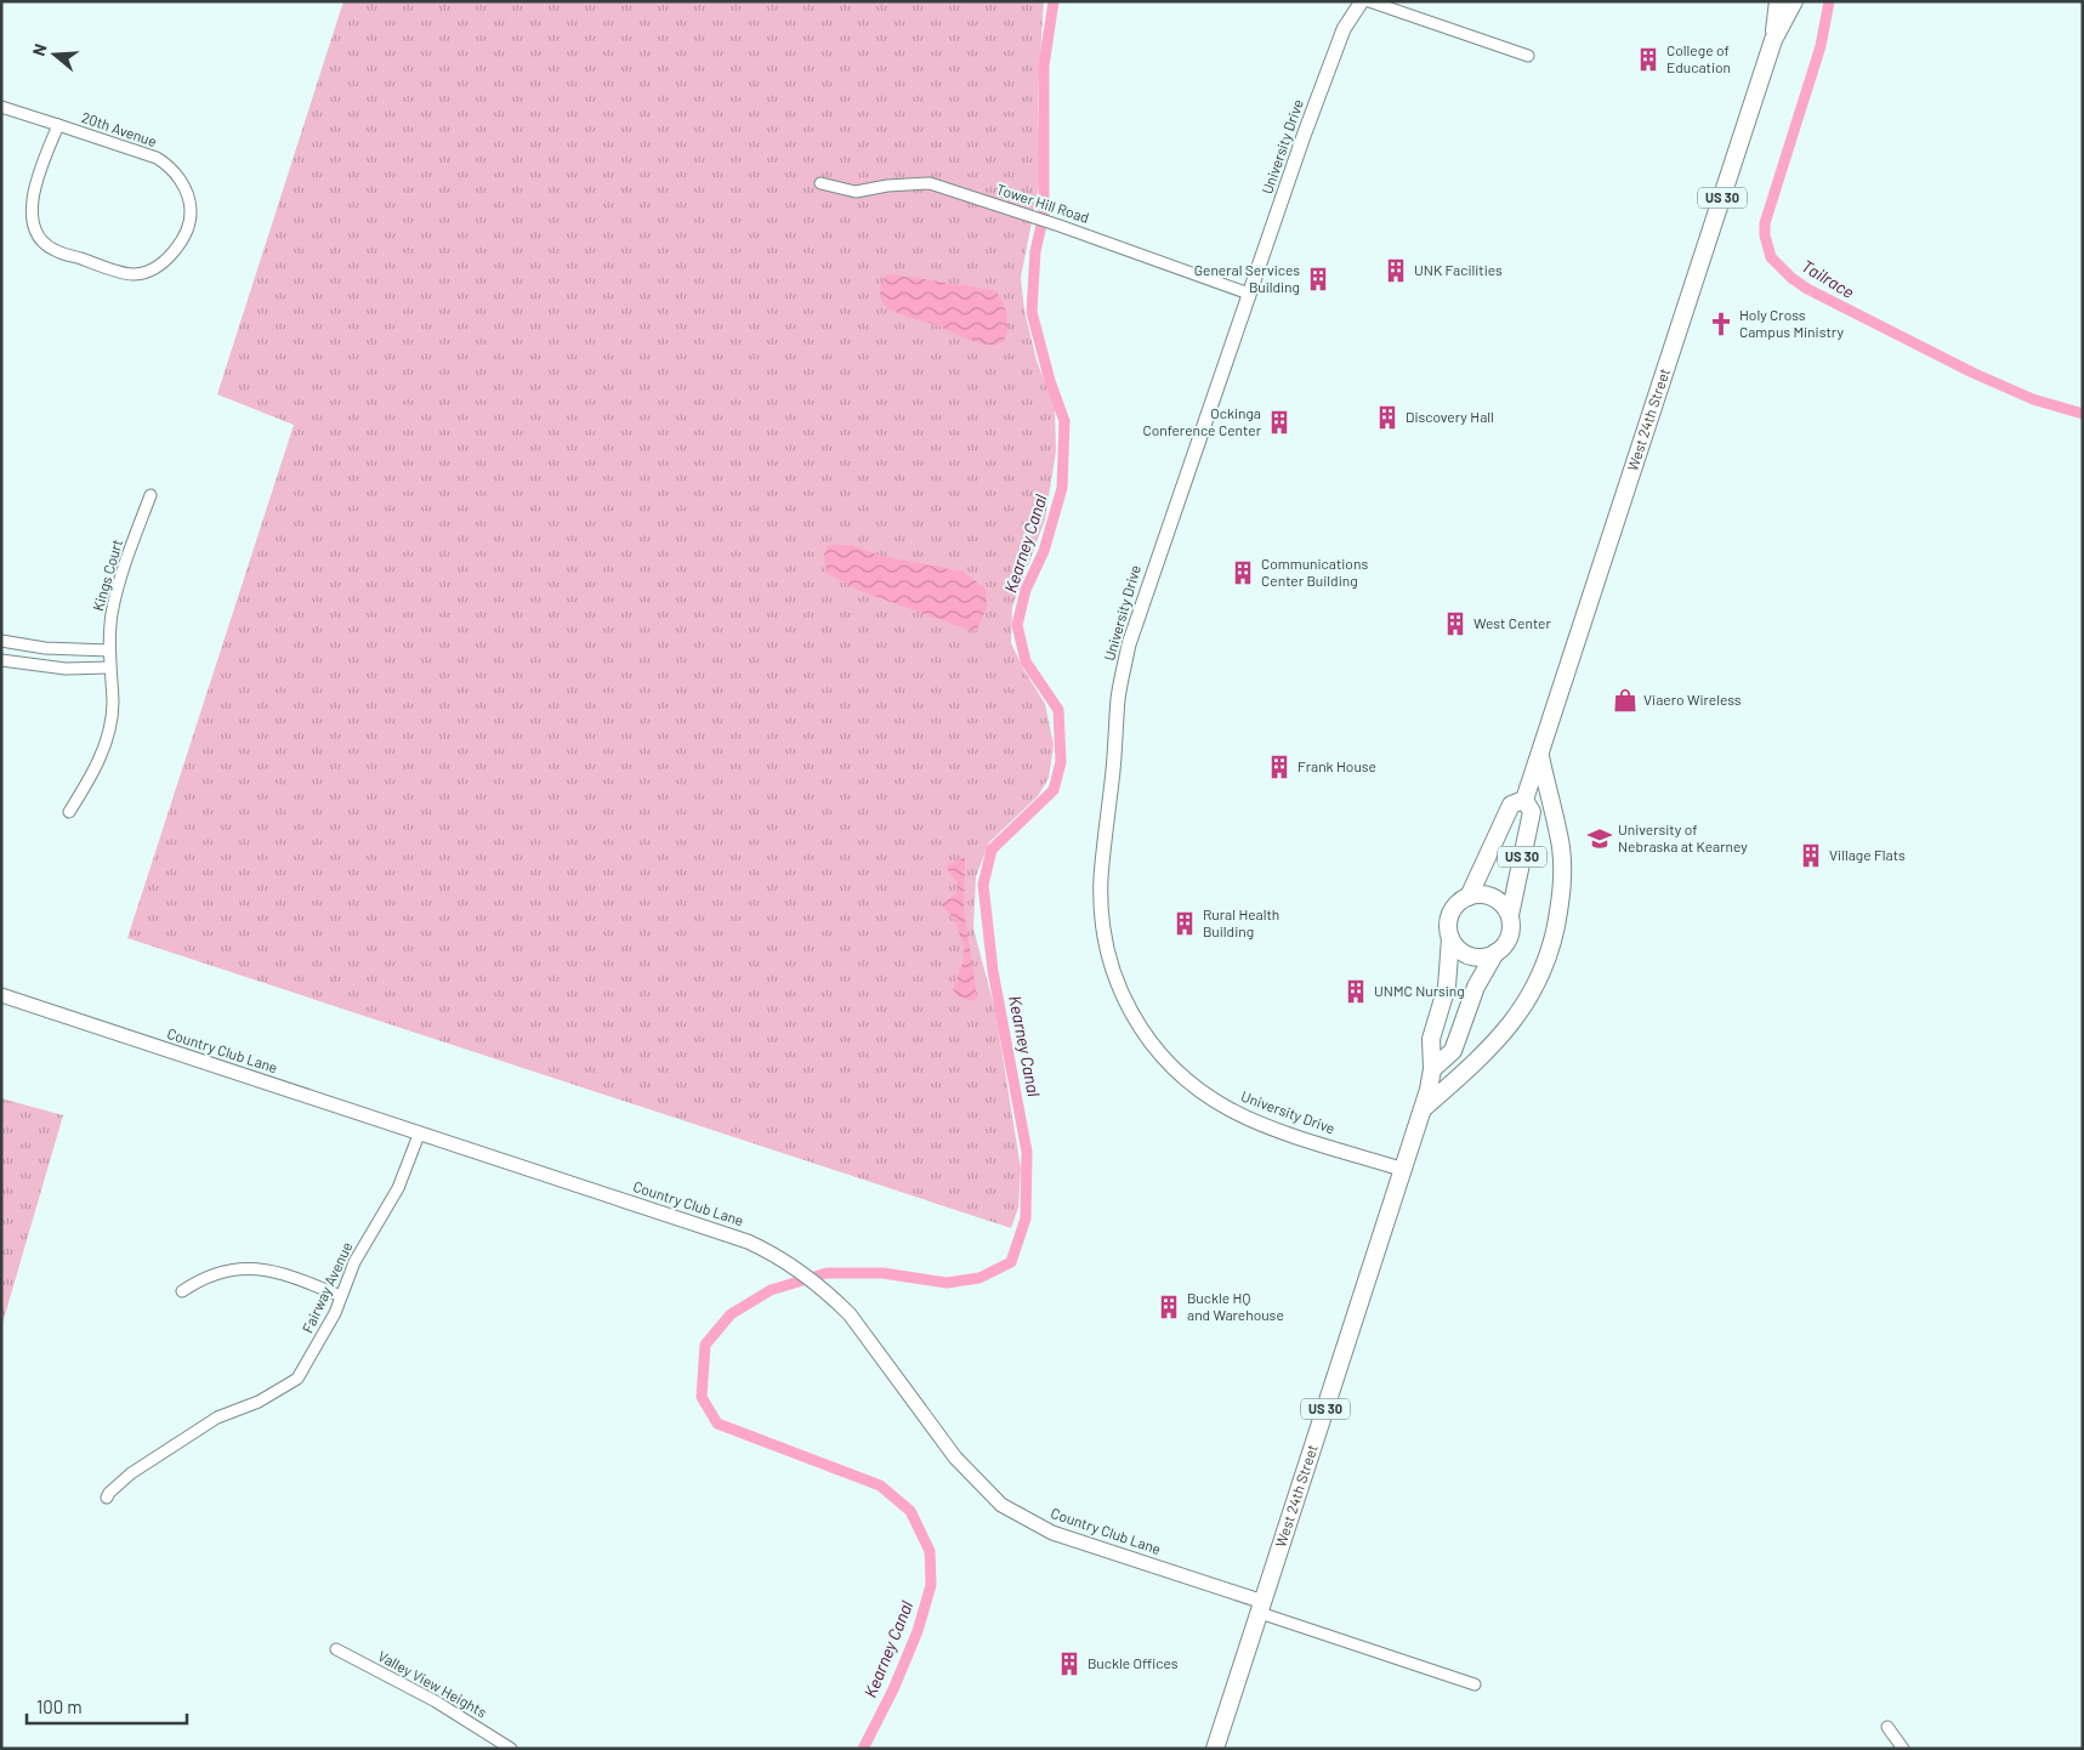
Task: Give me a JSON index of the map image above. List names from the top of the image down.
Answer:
{
  "streets": {
    "main road": ["US 30", "West 24th Street"],
    "street": [
      "20th Avenue",
      "University Drive",
      "Tower Hill Road",
      "Kings Court",
      "Country Club Lane",
      "Fairway Avenue",
      "Valley View Heights"
    ]
  },
  "crossings": [
    ["University Drive", "Tower Hill Road"],
    ["University Drive", "West 24th Street"],
    ["US 30", "West 24th Street"],
    ["West 24th Street", "Country Club Lane"],
    ["Country Club Lane", "Fairway Avenue"]
  ],
  "water": ["Tailrace", "Kearney Canal"],
  "places": {
    "building": [
      "College of Education",
      "UNK Facilities",
      "General Services Building",
      "Discovery Hall",
      "Ockinga Conference Center",
      "Communications Center Building",
      "West Center",
      "Frank House",
      "Village Flats",
      "Rural Health Building",
      "UNMC Nursing",
      "Buckle HQ and Warehouse",
      "Buckle Offices"
    ],
    "church": ["Holy Cross Campus Ministry"],
    "shop": ["Viaero Wireless"],
    "school or university": ["University of Nebraska at Kearney"]
  },
  "scale_bar": "100 m",
  "north": "left"
}
